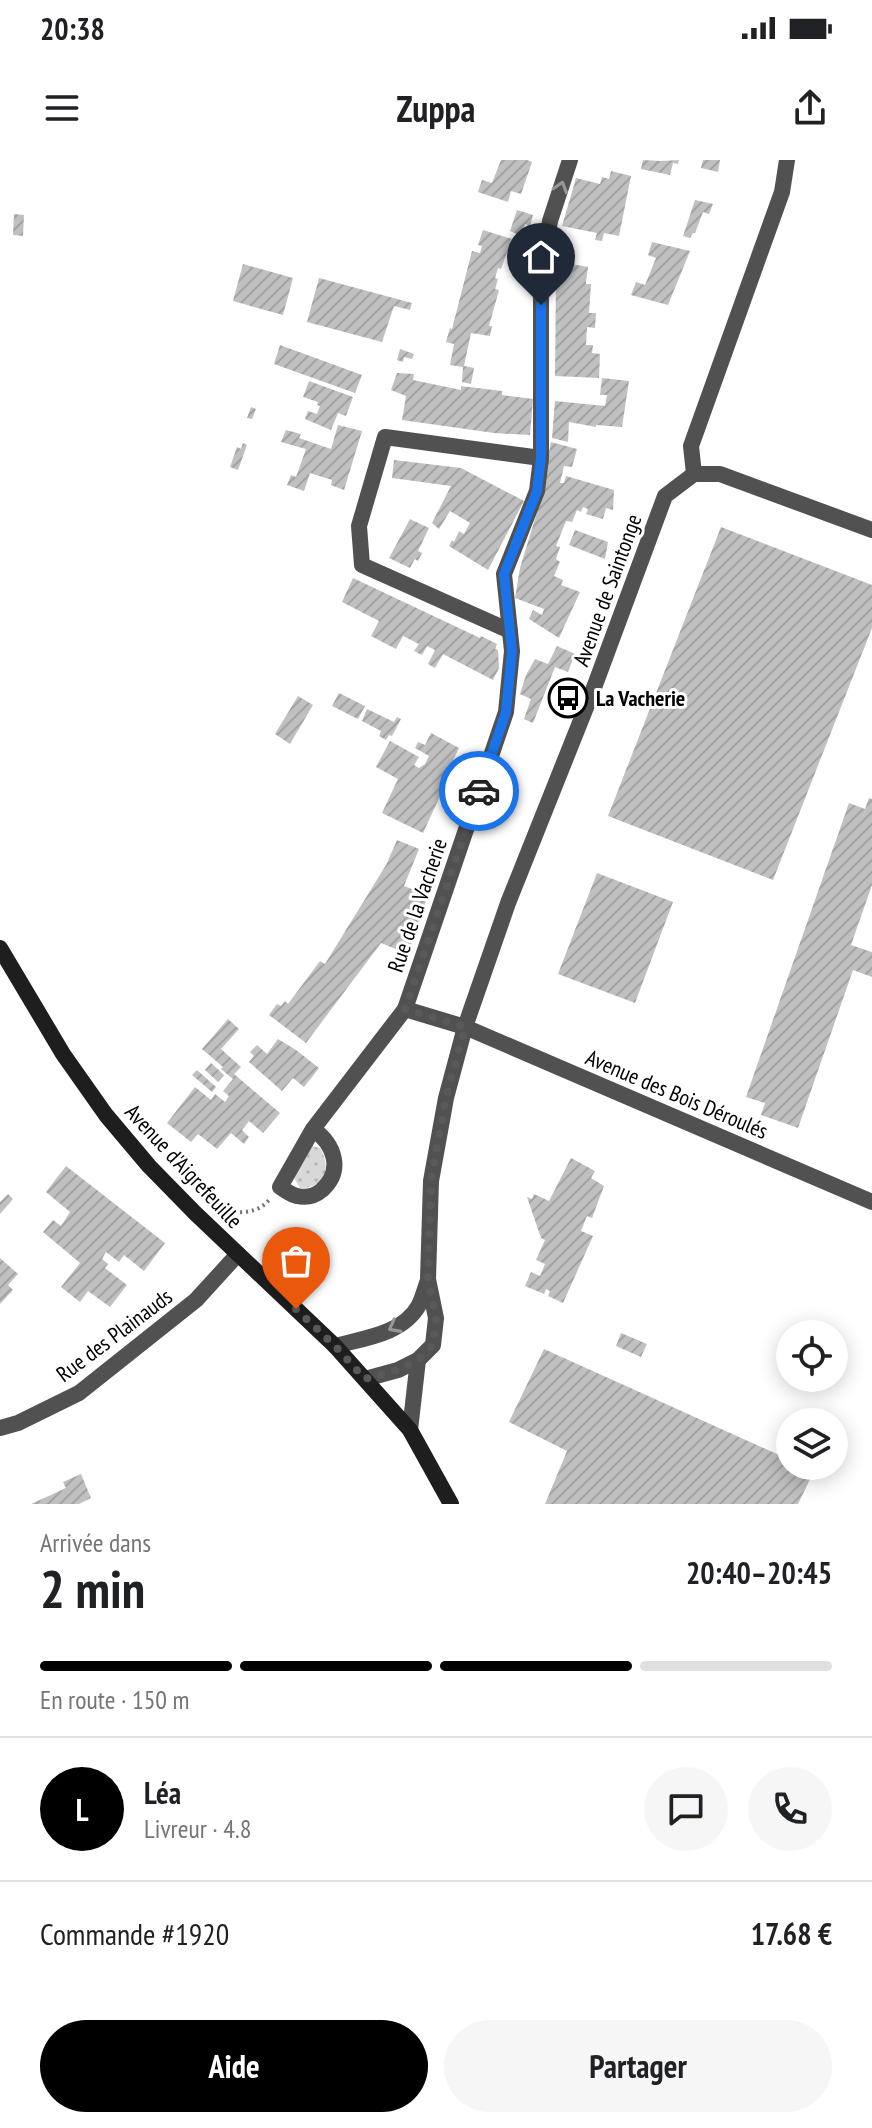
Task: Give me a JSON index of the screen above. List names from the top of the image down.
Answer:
{
  "streets": {
    "main road": ["Avenue d'Aigrefeuille"],
    "street": [
      "Avenue de Saintonge",
      "Rue de la Vacherie",
      "Avenue des Bois Déroulés",
      "Rue des Plainauds"
    ]
  },
  "crossings": [
    ["Avenue de Saintonge", "Avenue des Bois Déroulés"],
    ["Avenue de Saintonge", "Avenue d'Aigrefeuille"],
    ["Avenue d'Aigrefeuille", "Rue des Plainauds"]
  ],
  "places": {
    "bus stop": ["La Vacherie"]
  },
  "page": {
    "status": "20:38",
    "header": "Zuppa",
    "heading": ["2 min", "Arrivée dans", "20:40–20:45"],
    "panel": [
      "Léa",
      "Livreur · 4.8",
      "Commande #1920",
      "17.68 €"
    ],
    "bar": "En route · 150 m",
    "round": "L",
    "buttons": ["Aide", "Partager"]
  }
}
